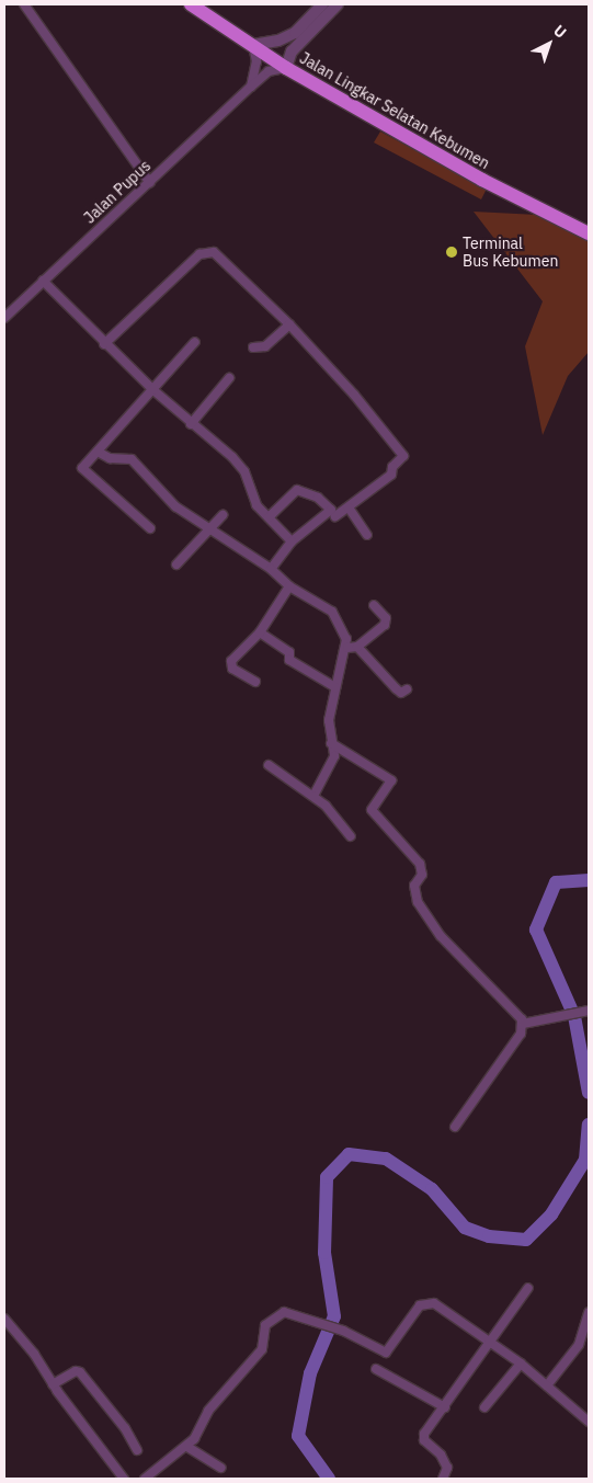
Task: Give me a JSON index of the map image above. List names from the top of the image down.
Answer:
{
  "streets": {
    "highway": ["Jalan Lingkar Selatan Kebumen"],
    "street": ["Jalan Pupus"]
  },
  "crossings": [
    ["Jalan Lingkar Selatan Kebumen", "Jalan Pupus"]
  ],
  "places": ["Terminal Bus Kebumen"],
  "north": "top right"
}
